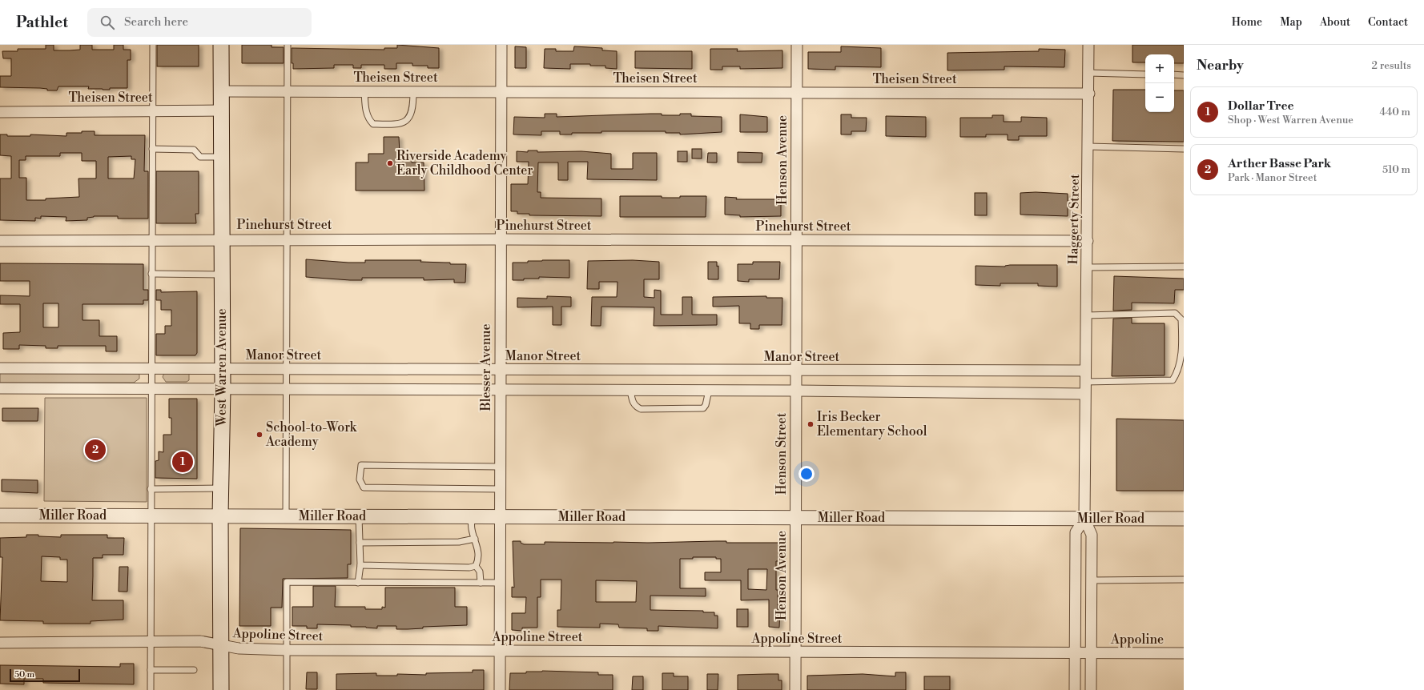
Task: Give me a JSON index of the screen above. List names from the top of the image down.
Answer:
{
  "streets": {
    "main road": ["West Warren Avenue"],
    "street": [
      "Theisen Street",
      "Henson Avenue",
      "Haggerty Street",
      "Pinehurst Street",
      "Manor Street",
      "Blesser Avenue",
      "Henson Street",
      "Miller Road",
      "Appoline Street",
      "Appoline"
    ]
  },
  "crossings": [
    ["Theisen Street", "Henson Avenue"],
    ["Theisen Street", "Haggerty Street"],
    ["Theisen Street", "West Warren Avenue"],
    ["Theisen Street", "Blesser Avenue"],
    ["Henson Avenue", "Pinehurst Street"],
    ["Henson Avenue", "Manor Street"],
    ["Henson Avenue", "Henson Street"],
    ["Henson Avenue", "Miller Road"],
    ["Henson Avenue", "Appoline Street"],
    ["Haggerty Street", "Pinehurst Street"],
    ["Haggerty Street", "Manor Street"],
    ["Haggerty Street", "Miller Road"],
    ["Pinehurst Street", "West Warren Avenue"],
    ["Pinehurst Street", "Blesser Avenue"],
    ["Manor Street", "West Warren Avenue"],
    ["Manor Street", "Blesser Avenue"],
    ["West Warren Avenue", "Miller Road"],
    ["West Warren Avenue", "Appoline Street"],
    ["Blesser Avenue", "Miller Road"],
    ["Blesser Avenue", "Appoline Street"],
    ["Henson Street", "Miller Road"],
    ["Appoline Street", "Appoline"]
  ],
  "places": ["Riverside Academy Early Childhood Center", "Iris Becker Elementary School", "School-to-Work Academy"],
  "scale_bar": "50 m",
  "page": {
    "header": "Pathlet",
    "search": "Search here",
    "nav": [
      "Home",
      "Map",
      "About",
      "Contact"
    ],
    "heading": ["Nearby", "2 results"],
    "map_buttons": ["+", "−"],
    "list": [
      {
        "mark": "1",
        "name": "Dollar Tree",
        "note": "Shop · West Warren Avenue",
        "value": "440 m"
      },
      {
        "mark": "2",
        "name": "Arther Basse Park",
        "note": "Park · Manor Street",
        "value": "510 m"
      }
    ],
    "pins": ["2", "1"],
    "scale": "50 m"
  }
}
